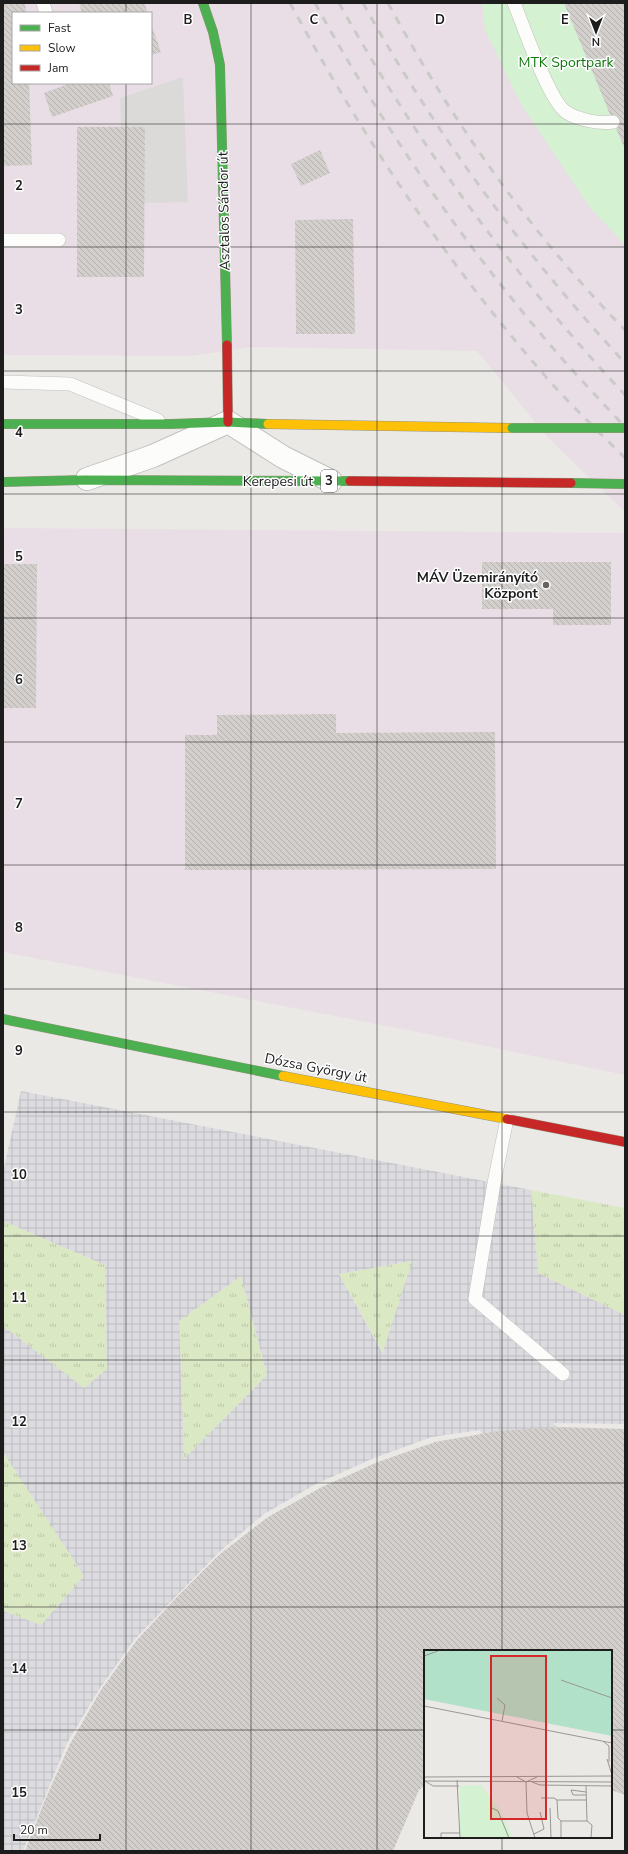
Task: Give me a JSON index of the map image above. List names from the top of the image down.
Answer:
{
  "streets": {
    "main road": [
      "Asztalos Sándor út",
      "Kerepesi út",
      "3",
      "Dózsa György út"
    ]
  },
  "parks": ["MTK Sportpark"],
  "places": ["MÁV Üzemirányító Központ"],
  "legend": ["Fast", "Slow", "Jam"],
  "scale_bar": "20 m",
  "north": "bottom",
  "grid": {
    "columns": [
      "B",
      "C",
      "D",
      "E"
    ],
    "rows": [
      "2",
      "3",
      "4",
      "5",
      "6",
      "7",
      "8",
      "9",
      "10",
      "11",
      "12",
      "13",
      "14",
      "15"
    ]
  }
}
